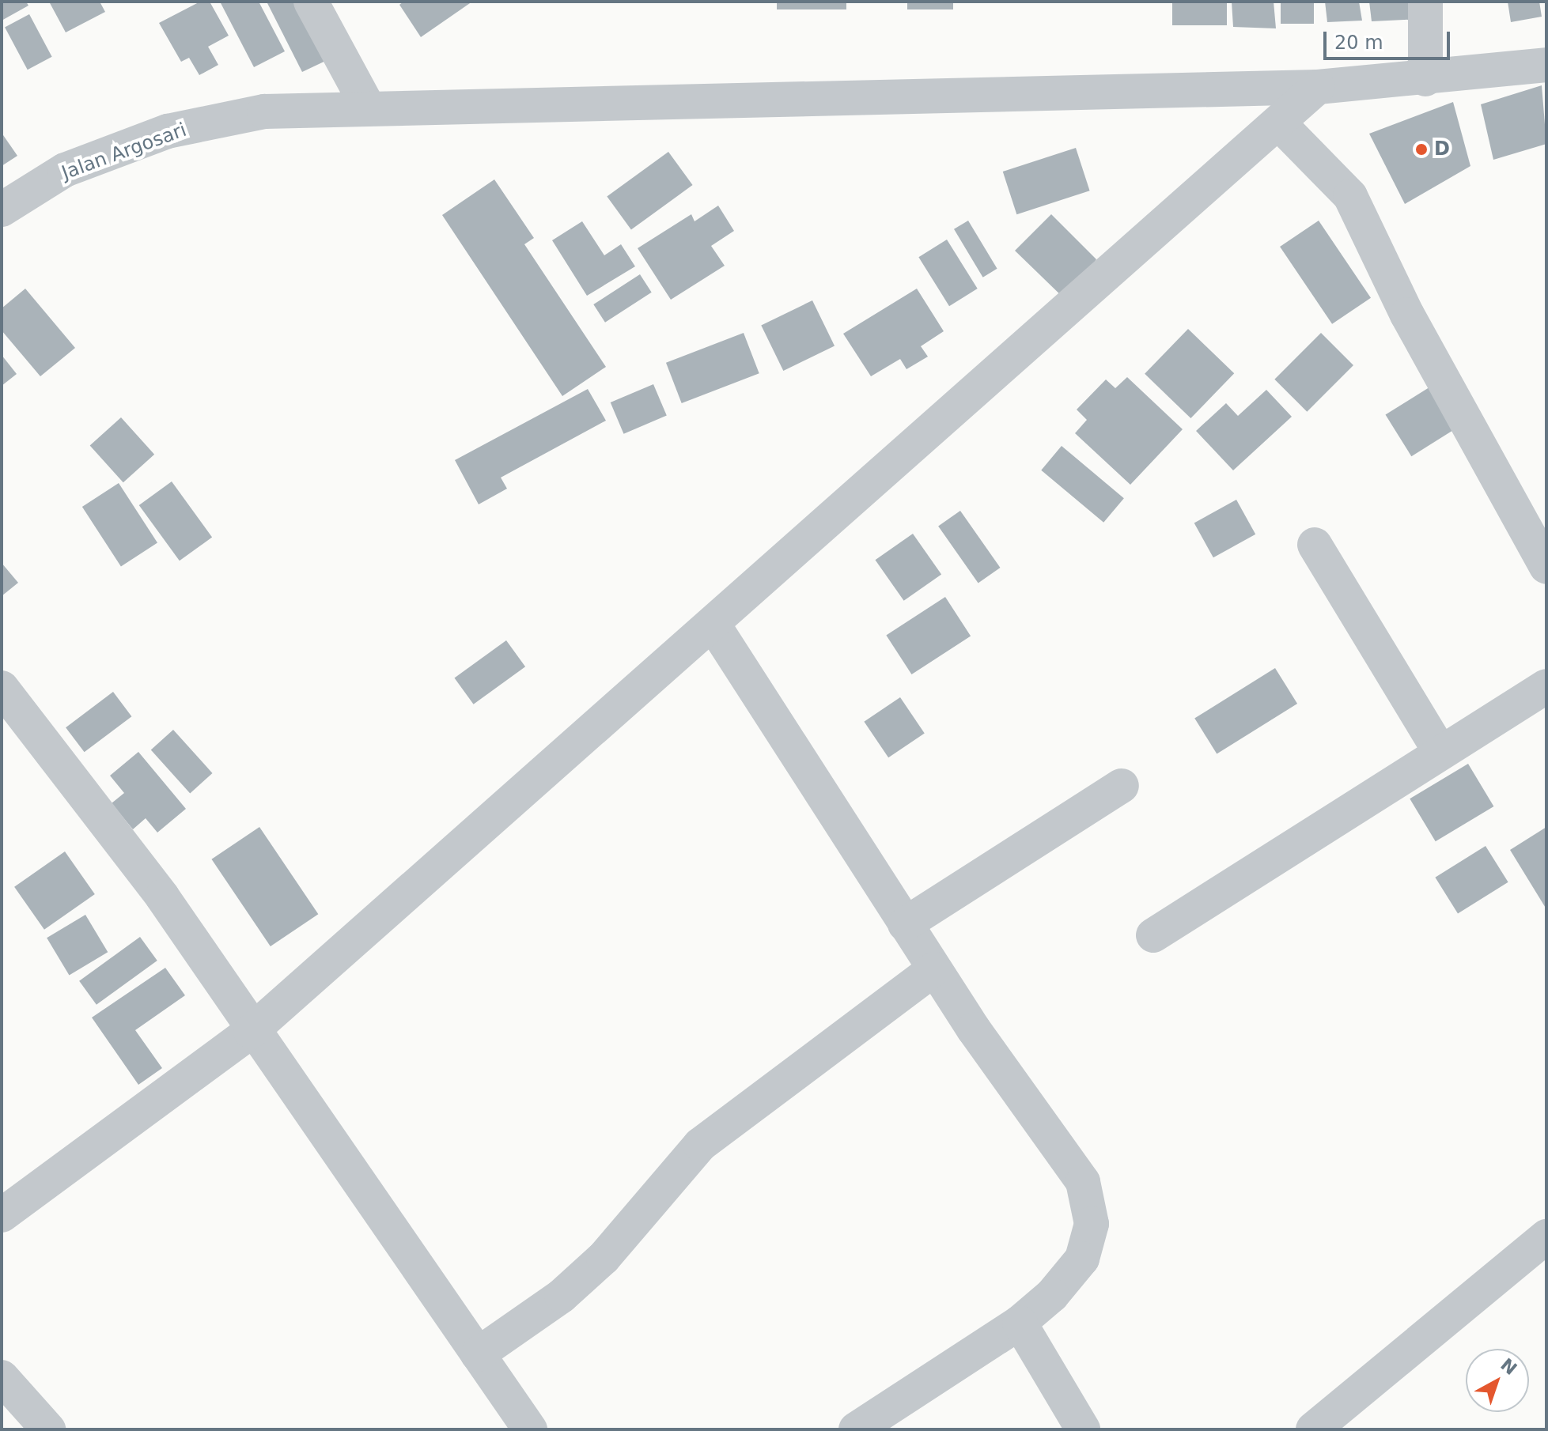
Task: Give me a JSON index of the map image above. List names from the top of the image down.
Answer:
{
  "streets": {
    "street": ["Jalan Argosari"]
  },
  "places": ["D"],
  "scale_bar": "20 m",
  "north": "top right"
}
